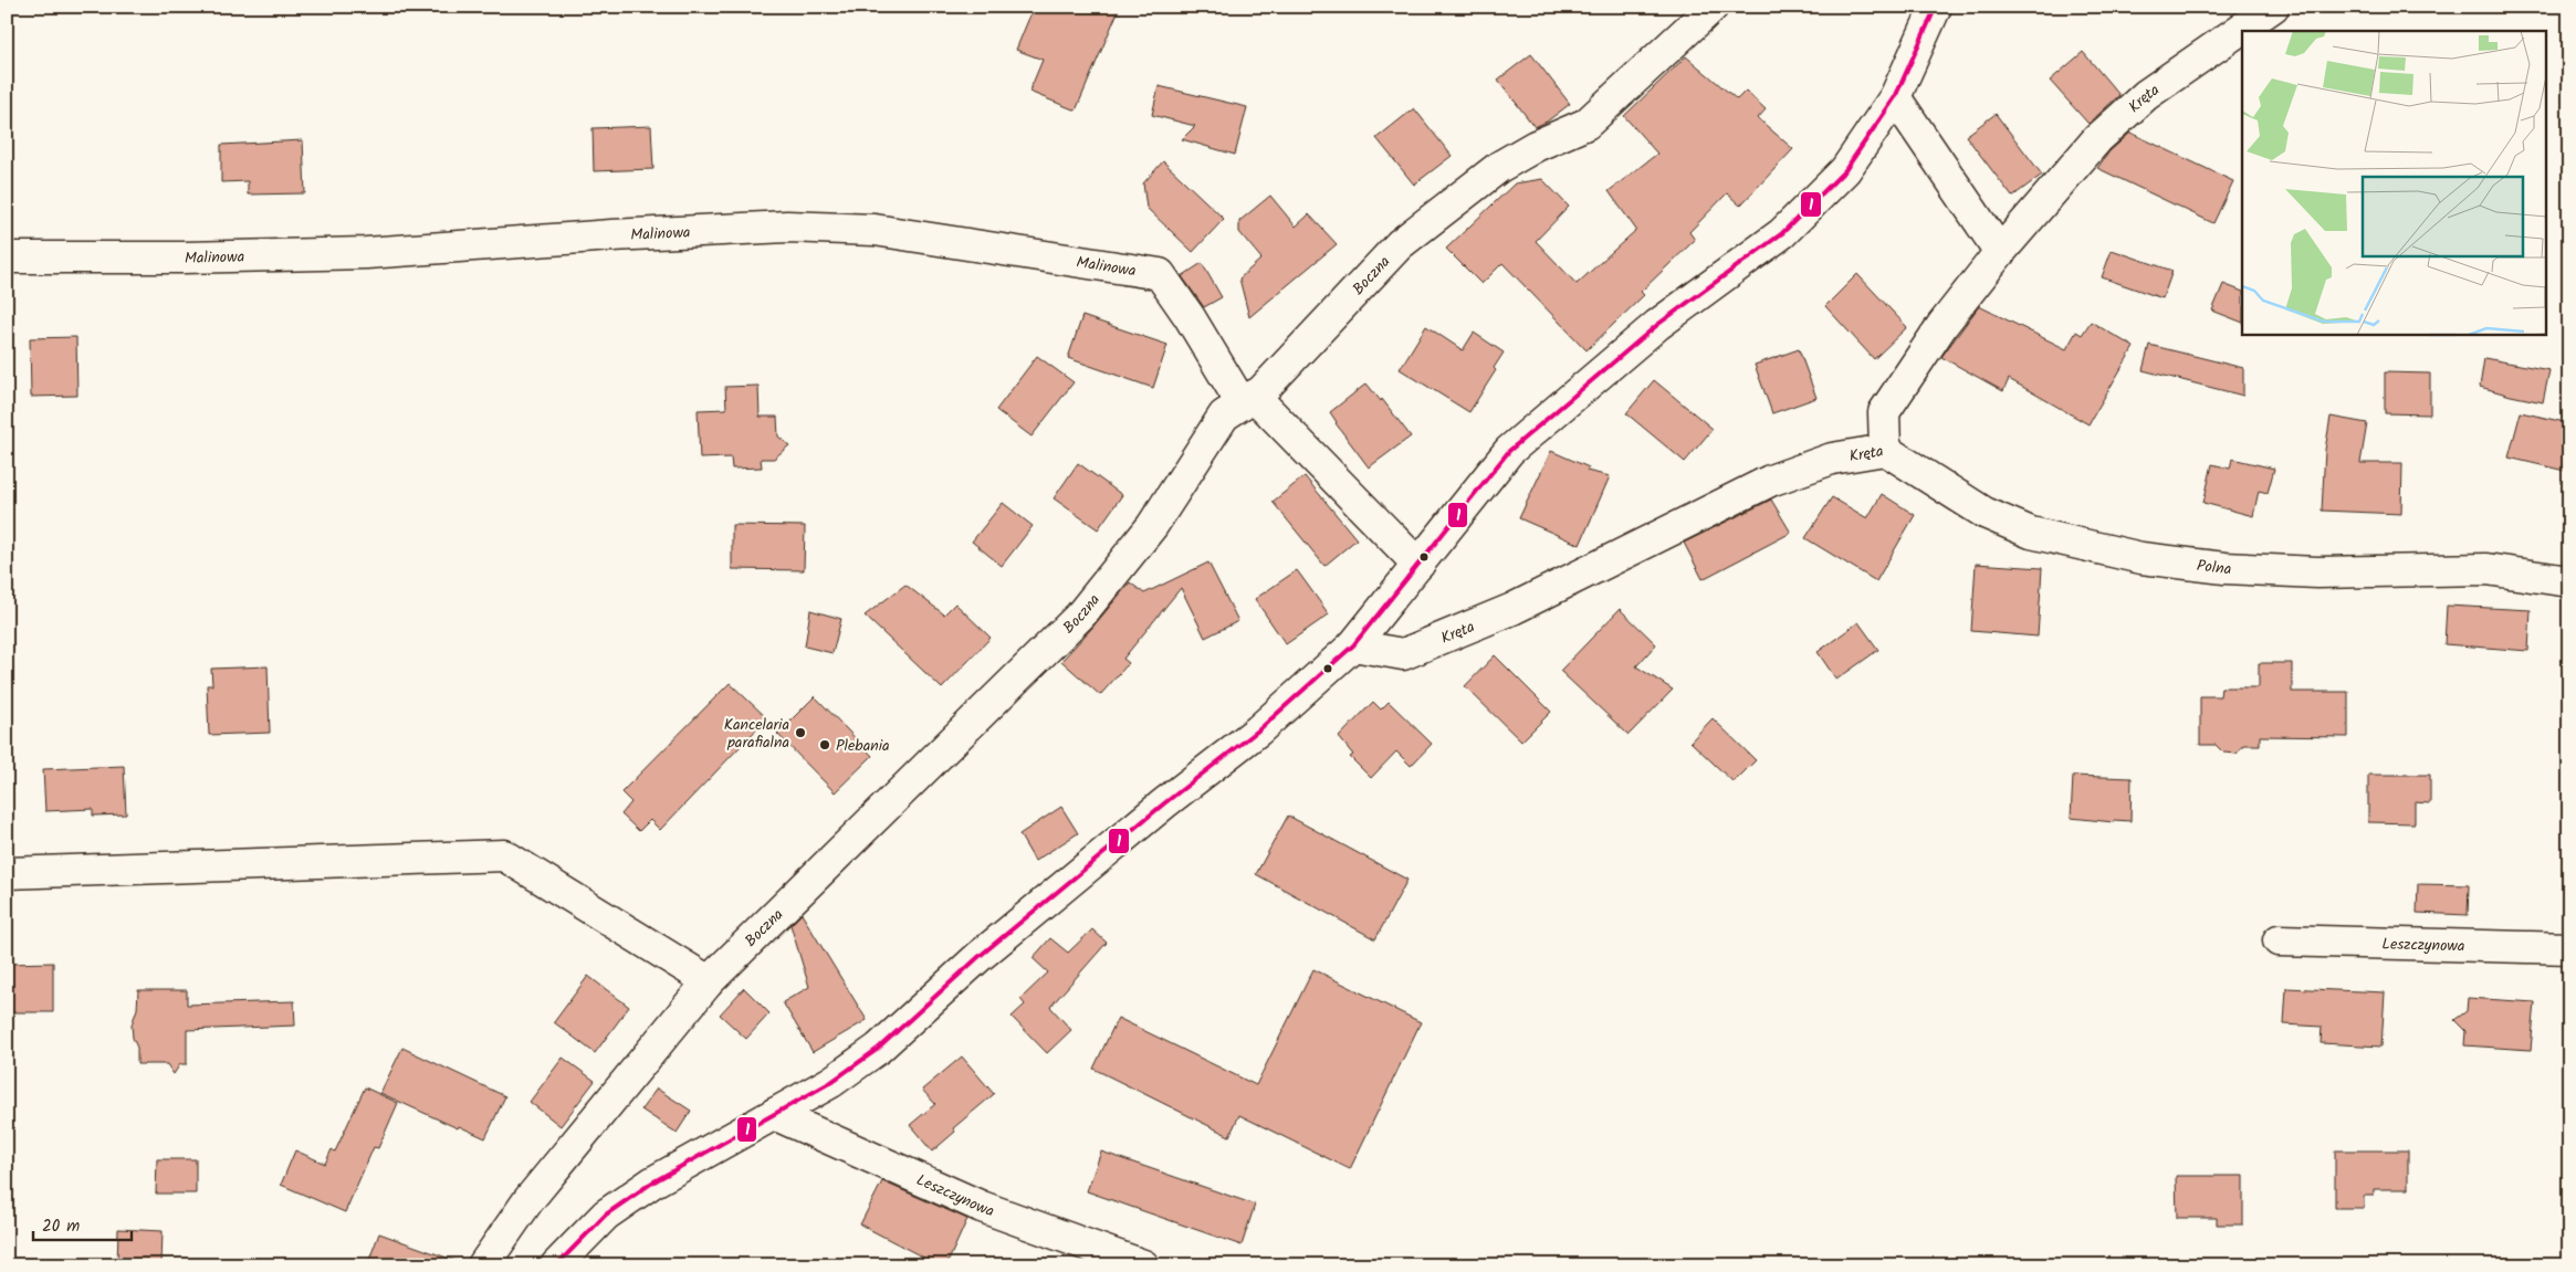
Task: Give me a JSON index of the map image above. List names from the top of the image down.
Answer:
{
  "streets": {
    "street": [
      "Kręta",
      "Malinowa",
      "Boczna",
      "Polna",
      "Leszczynowa"
    ]
  },
  "crossings": [
    ["Kręta", "Polna"],
    ["Malinowa", "Boczna"]
  ],
  "places": ["Kancelaria parafialna", "Plebania"],
  "lines": ["transit line 1"],
  "scale_bar": "20 m"
}
